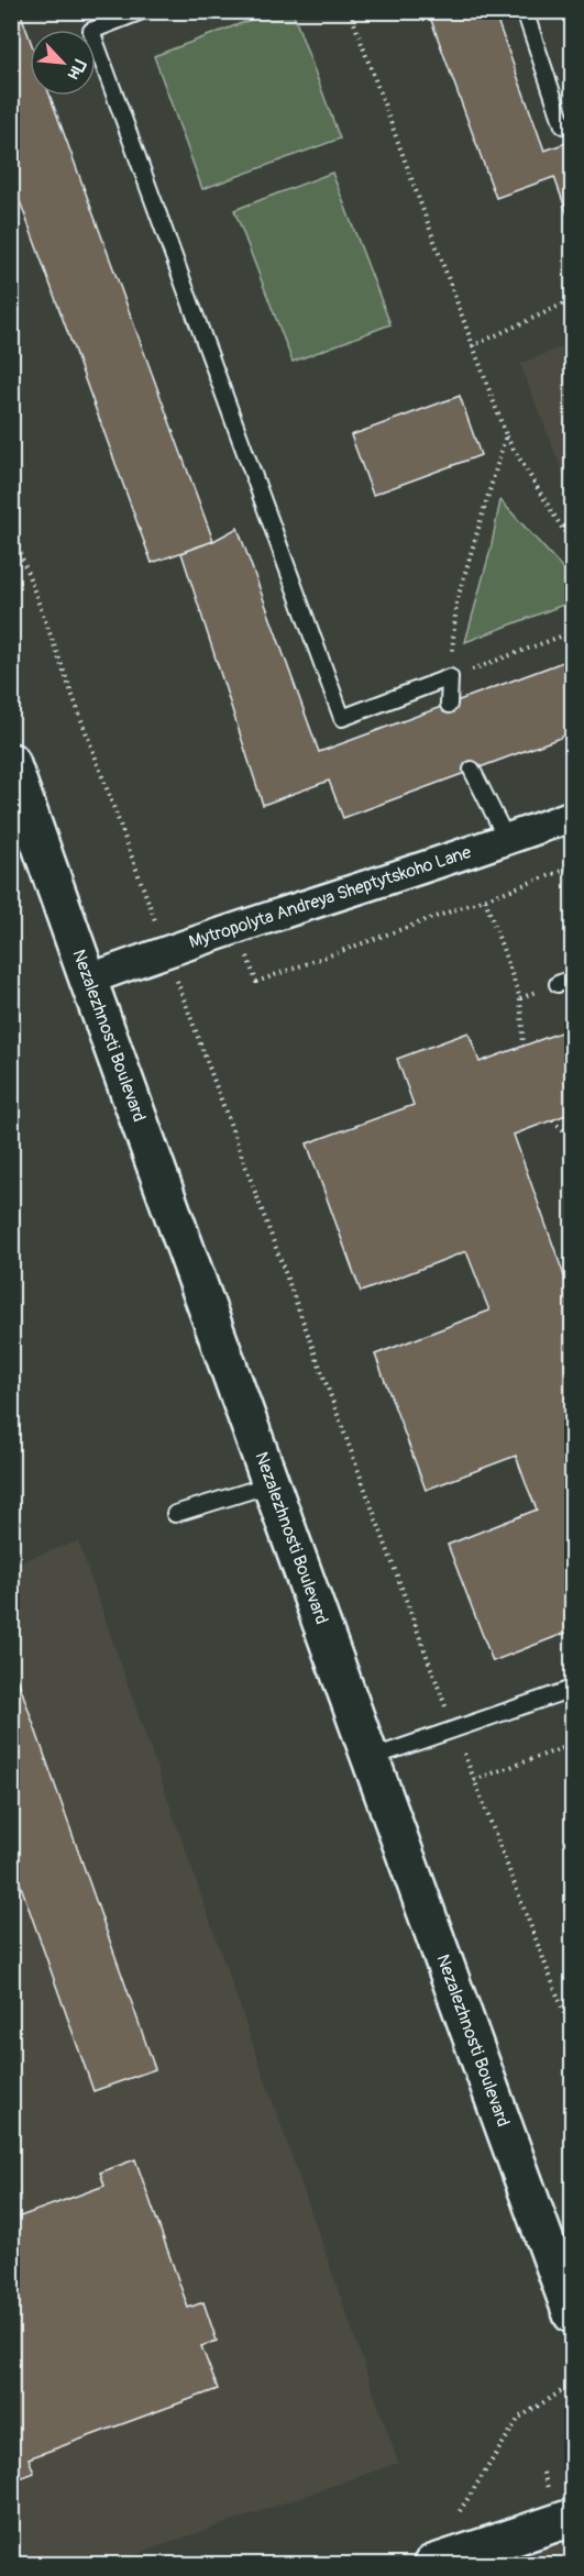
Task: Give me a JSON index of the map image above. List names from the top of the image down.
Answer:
{
  "streets": {
    "main road": ["Nezalezhnosti Boulevard"],
    "street": ["Mytropolyta Andreya Sheptytskoho Lane"]
  },
  "crossings": [
    ["Mytropolyta Andreya Sheptytskoho Lane", "Nezalezhnosti Boulevard"]
  ],
  "north": "bottom right"
}
